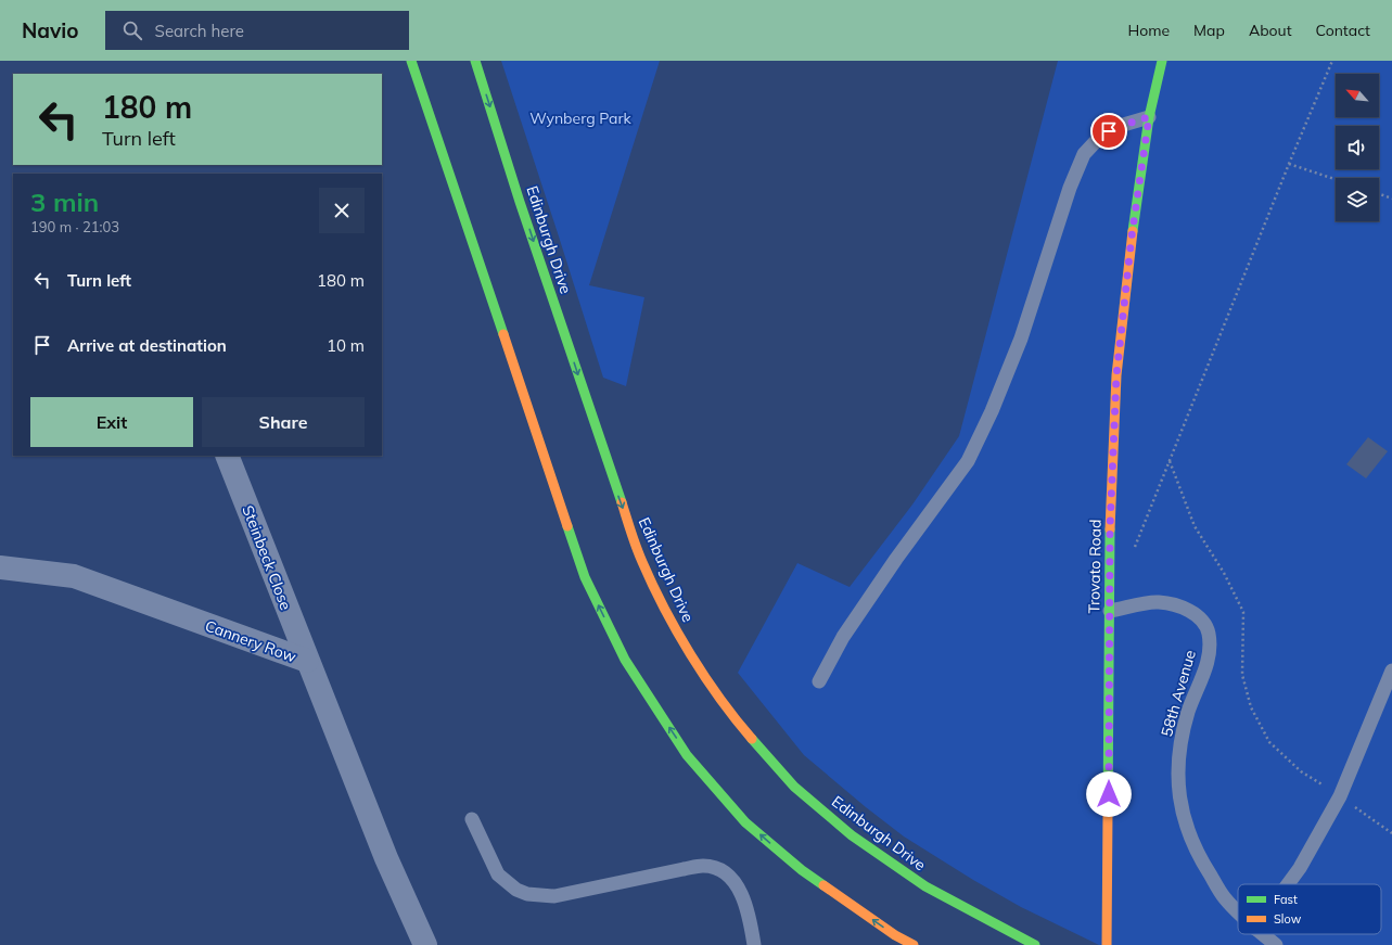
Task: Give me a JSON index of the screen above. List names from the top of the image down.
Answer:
{
  "streets": {
    "main road": ["Edinburgh Drive", "Trovato Road"],
    "street": ["Steinbeck Close", "Cannery Row"],
    "lane": ["58th Avenue"]
  },
  "crossings": [
    ["Steinbeck Close", "Cannery Row"],
    ["Trovato Road", "58th Avenue"]
  ],
  "parks": ["Wynberg Park"],
  "legend": ["Fast", "Slow"],
  "north": "top left",
  "page": {
    "header": "Navio",
    "search": "Search here",
    "nav": [
      "Home",
      "Map",
      "About",
      "Contact"
    ],
    "turn": ["180 m", "Turn left"],
    "heading": ["3 min", "190 m · 21:03"],
    "list": [
      {
        "name": "Turn left",
        "value": "180 m"
      },
      {
        "name": "Arrive at destination",
        "value": "10 m"
      }
    ],
    "buttons": ["Exit", "Share"]
  }
}
